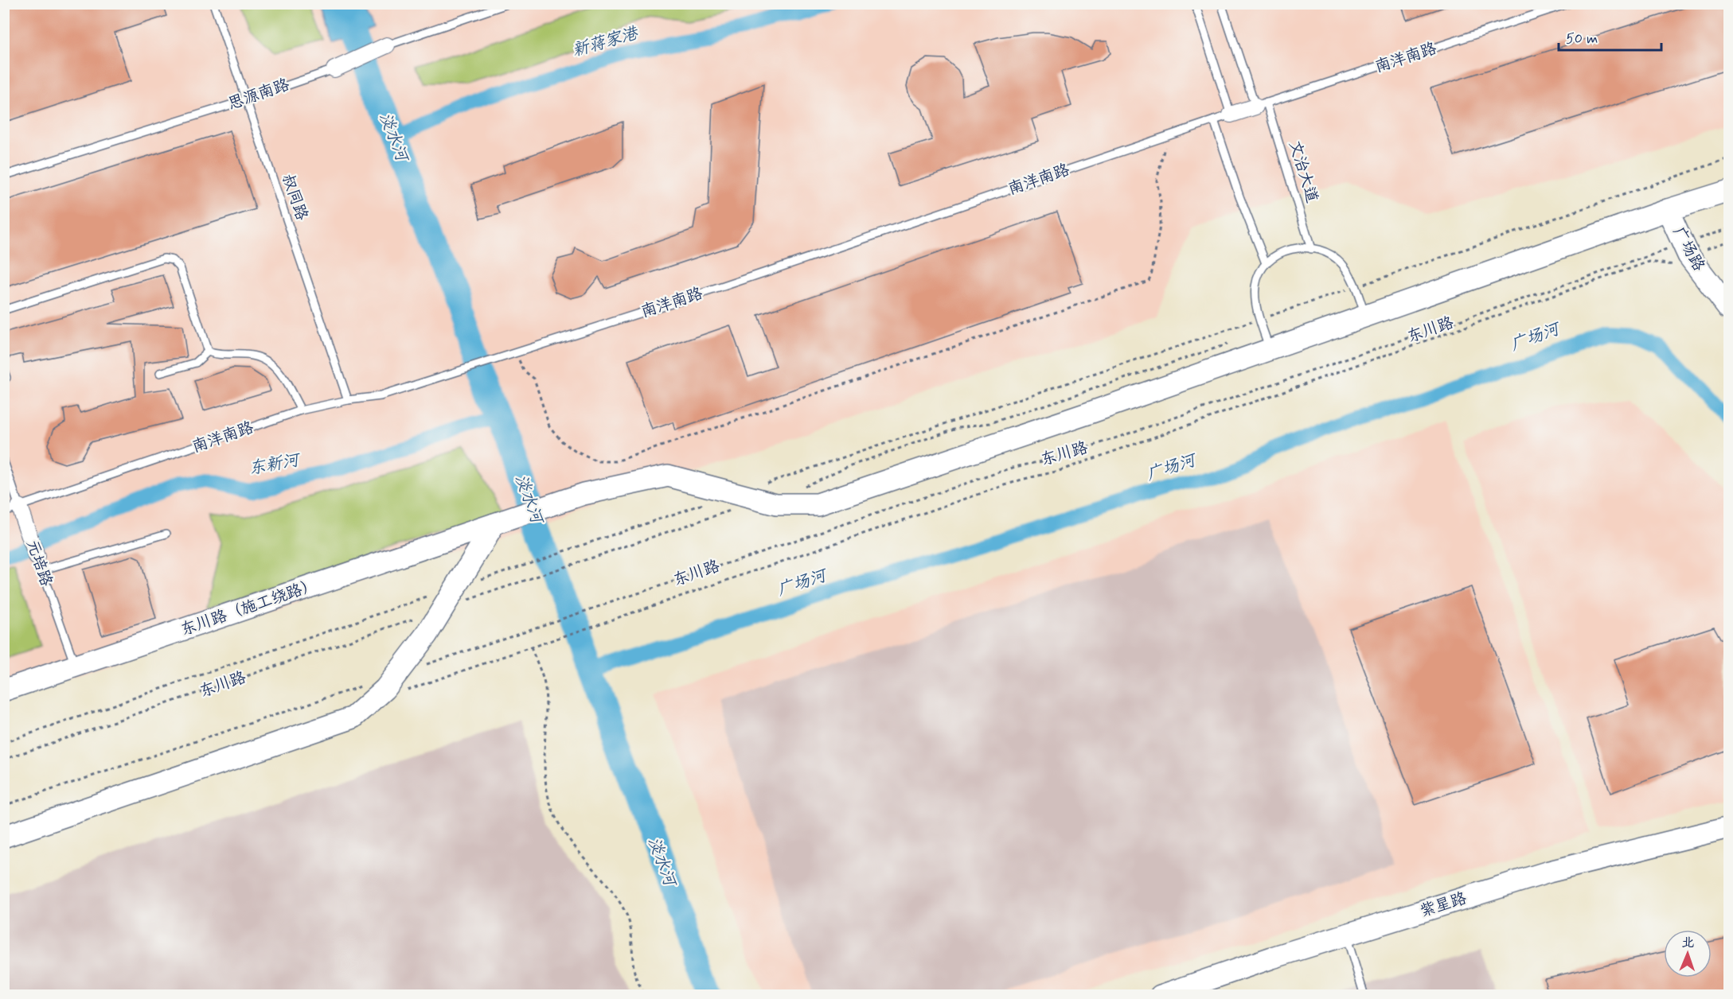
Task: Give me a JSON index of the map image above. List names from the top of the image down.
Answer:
{
  "streets": {
    "main road": [
      "广场路",
      "东川路",
      "东川路（施工绕路）",
      "紫星路"
    ],
    "street": ["南洋南路", "思源南路", "元培路"],
    "lane": ["文治大道", "叔同路"]
  },
  "crossings": [
    ["南洋南路", "文治大道"],
    ["南洋南路", "叔同路"],
    ["南洋南路", "元培路"],
    ["思源南路", "叔同路"],
    ["广场路", "东川路"],
    ["东川路", "东川路（施工绕路）"],
    ["元培路", "东川路（施工绕路）"]
  ],
  "water": [
    "新蒋家港",
    "淡水河",
    "广场河",
    "东新河"
  ],
  "scale_bar": "50 m",
  "north": "top"
}
